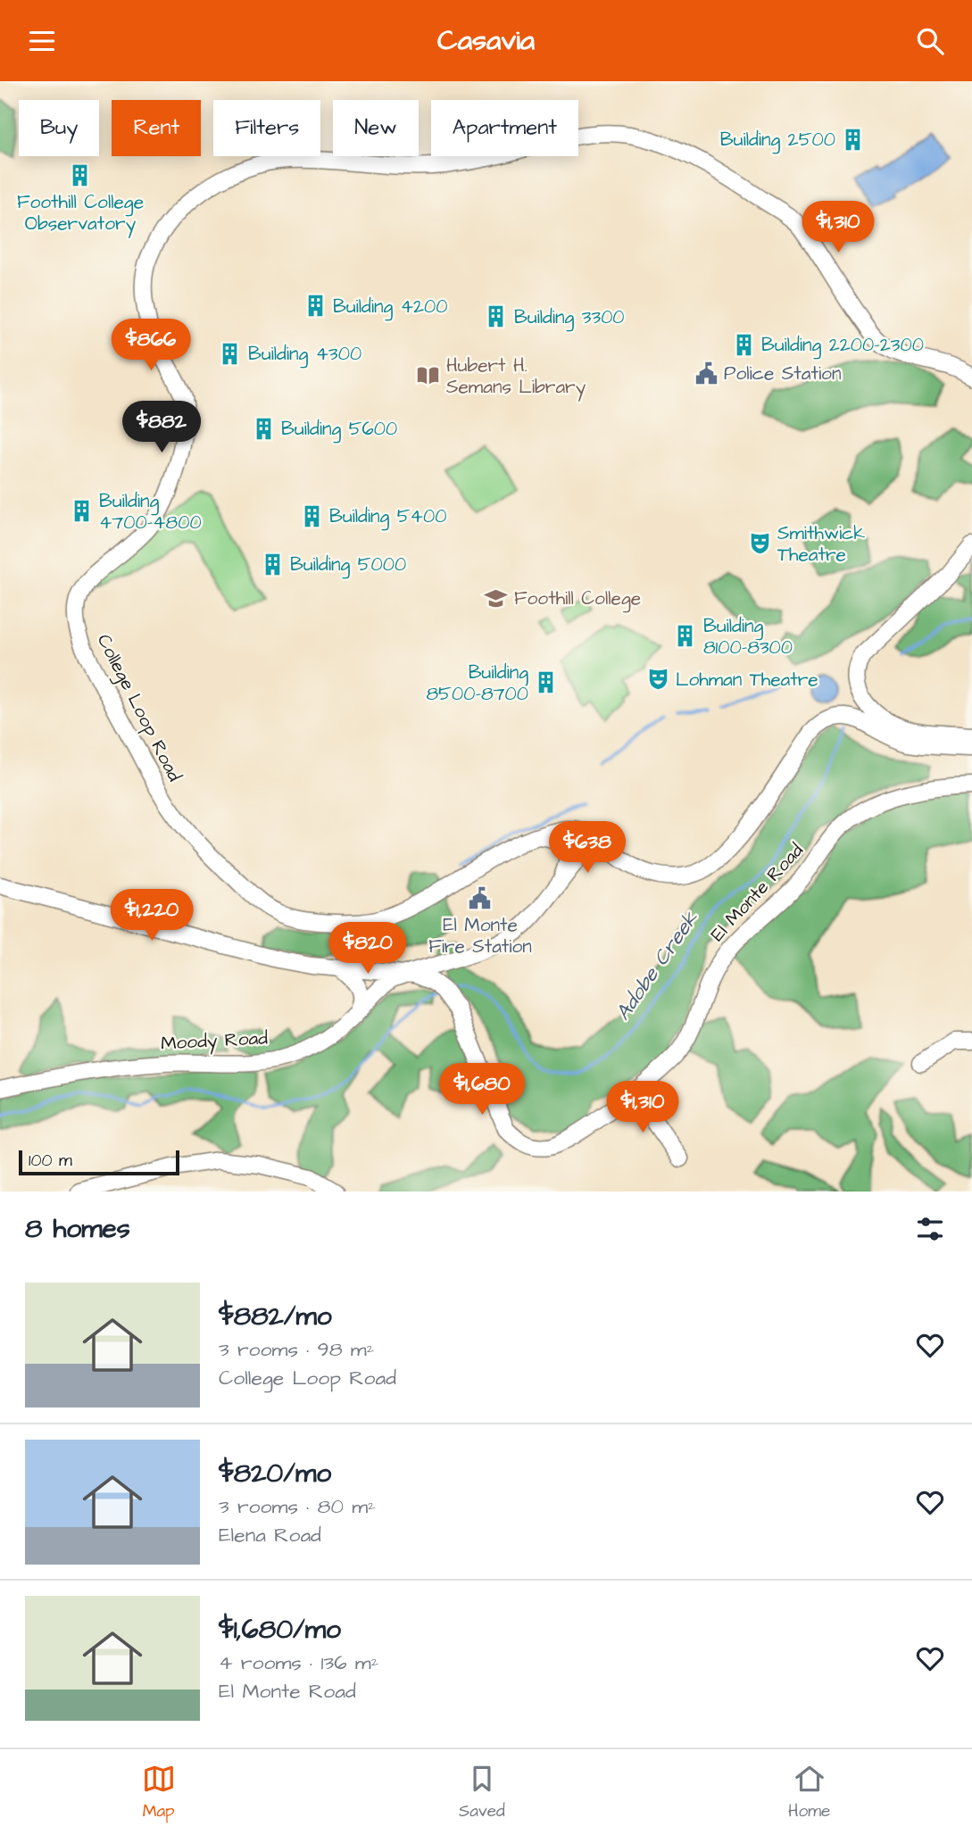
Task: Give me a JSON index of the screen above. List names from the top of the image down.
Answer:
{
  "streets": {
    "street": ["College Loop Road", "El Monte Road", "Moody Road"]
  },
  "crossings": [
    ["El Monte Road", "Moody Road"]
  ],
  "water": ["Adobe Creek"],
  "places": {
    "building": [
      "Building 2500",
      "Foothill College Observatory",
      "Building 4200",
      "Building 3300",
      "Building 2200–2300",
      "Building 4300",
      "Building 5600",
      "Building 4700–4800",
      "Building 5400",
      "Building 5000",
      "Building 8100–8300",
      "Building 8500–8700"
    ],
    "public building": ["Police Station", "El Monte Fire Station"],
    "library": ["Hubert H. Semans Library"],
    "theatre": ["Smithwick Theatre", "Lohman Theatre"],
    "school or university": ["Foothill College"]
  },
  "scale_bar": "100 m",
  "page": {
    "header": "Casavia",
    "chip": [
      "Buy",
      "Rent",
      "Filters",
      "New",
      "Apartment"
    ],
    "price": [
      "$1,310",
      "$866",
      "$882",
      "$638",
      "$1,220",
      "$820",
      "$1,680",
      "$1,310"
    ],
    "scale": "100 m",
    "heading": "8 homes",
    "list": [
      {
        "name": "$882/mo",
        "note": "3 rooms · 98 m² · College Loop Road"
      },
      {
        "name": "$820/mo",
        "note": "3 rooms · 80 m² · Elena Road"
      },
      {
        "name": "$1,680/mo",
        "note": "4 rooms · 136 m² · El Monte Road"
      }
    ],
    "tabs": ["Map", "Saved", "Home"]
  }
}
